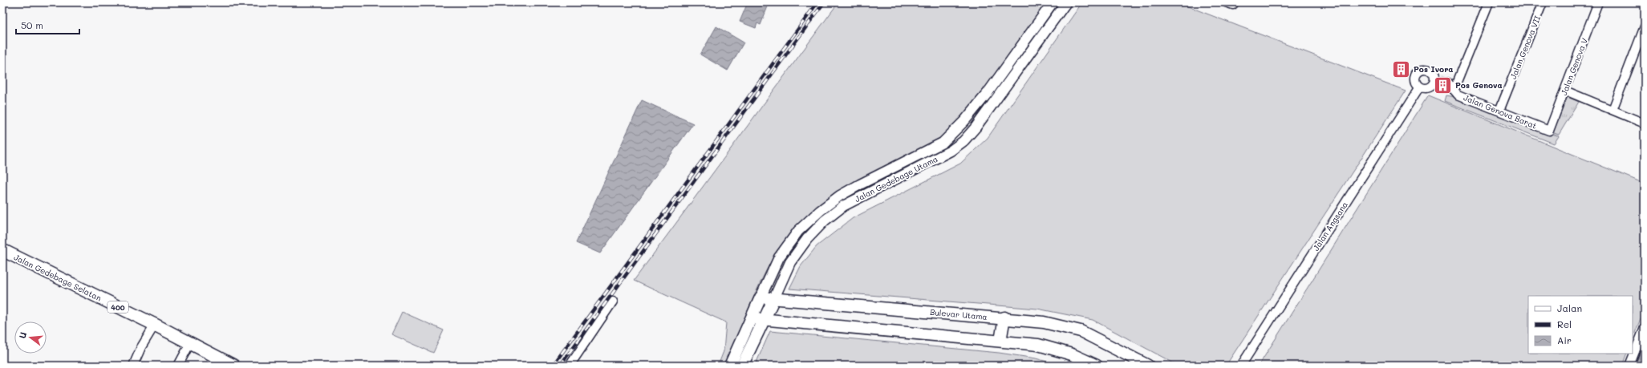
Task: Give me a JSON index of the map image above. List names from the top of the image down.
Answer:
{
  "streets": {
    "main road": [
      "Jalan Gedebage Utama",
      "Jalan Gedebage Selatan",
      "400",
      "Bulevar Utama"
    ],
    "street": [
      "Jalan Genova VII",
      "Jalan Genova V",
      "Jalan Genova Barat",
      "Jalan Angsana"
    ]
  },
  "crossings": [
    ["Jalan Genova VII", "Jalan Genova Barat"],
    ["Jalan Genova V", "Jalan Genova Barat"],
    ["Jalan Gedebage Utama", "Bulevar Utama"]
  ],
  "places": {
    "building": ["Pos Ivora", "Pos Genova"]
  },
  "legend": ["Jalan", "Rel", "Air"],
  "scale_bar": "50 m",
  "north": "left"
}
